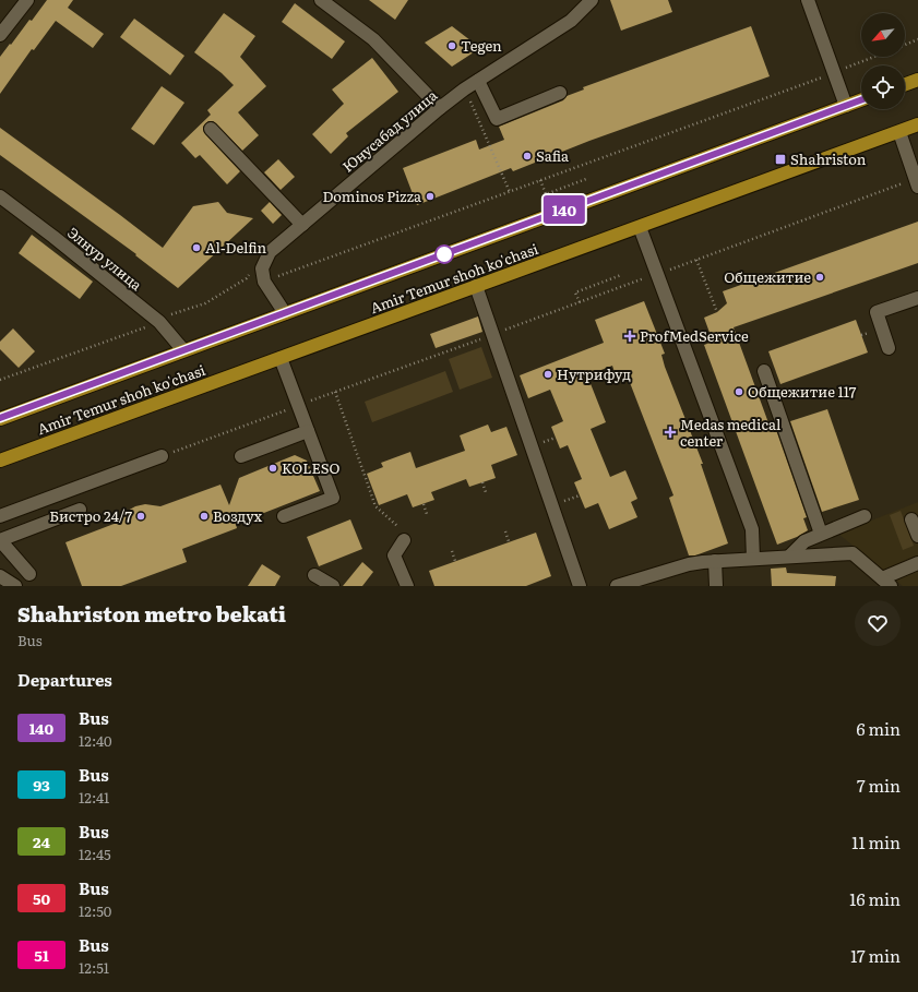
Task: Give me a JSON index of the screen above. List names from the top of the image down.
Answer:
{
  "streets": {
    "main road": ["Amir Temur shoh ko'chasi"],
    "street": ["Юнусабад улица", "Элнур улица"]
  },
  "crossings": [
    ["Элнур улица", "Amir Temur shoh ko'chasi"]
  ],
  "places": {
    "other": [
      "Tegen",
      "Safia",
      "Dominos Pizza",
      "Al-Delfin",
      "Общежитие",
      "Нутрифуд",
      "Общежитие 117",
      "KOLESO",
      "Бистро 24/7",
      "Воздух"
    ],
    "transit": ["Shahriston"],
    "health": ["ProfMedService", "Medas medical center"]
  },
  "lines": ["bus line 140"],
  "north": "bottom left",
  "page": {
    "on_map": "140",
    "heading": [
      ["Shahriston metro bekati", "Bus"],
      "Departures"
    ],
    "list": [
      {
        "mark": "140",
        "name": "Bus",
        "note": "12:40",
        "value": "6 min"
      },
      {
        "mark": "93",
        "name": "Bus",
        "note": "12:41",
        "value": "7 min"
      },
      {
        "mark": "24",
        "name": "Bus",
        "note": "12:45",
        "value": "11 min"
      },
      {
        "mark": "50",
        "name": "Bus",
        "note": "12:50",
        "value": "16 min"
      },
      {
        "mark": "51",
        "name": "Bus",
        "note": "12:51",
        "value": "17 min"
      }
    ]
  }
}
